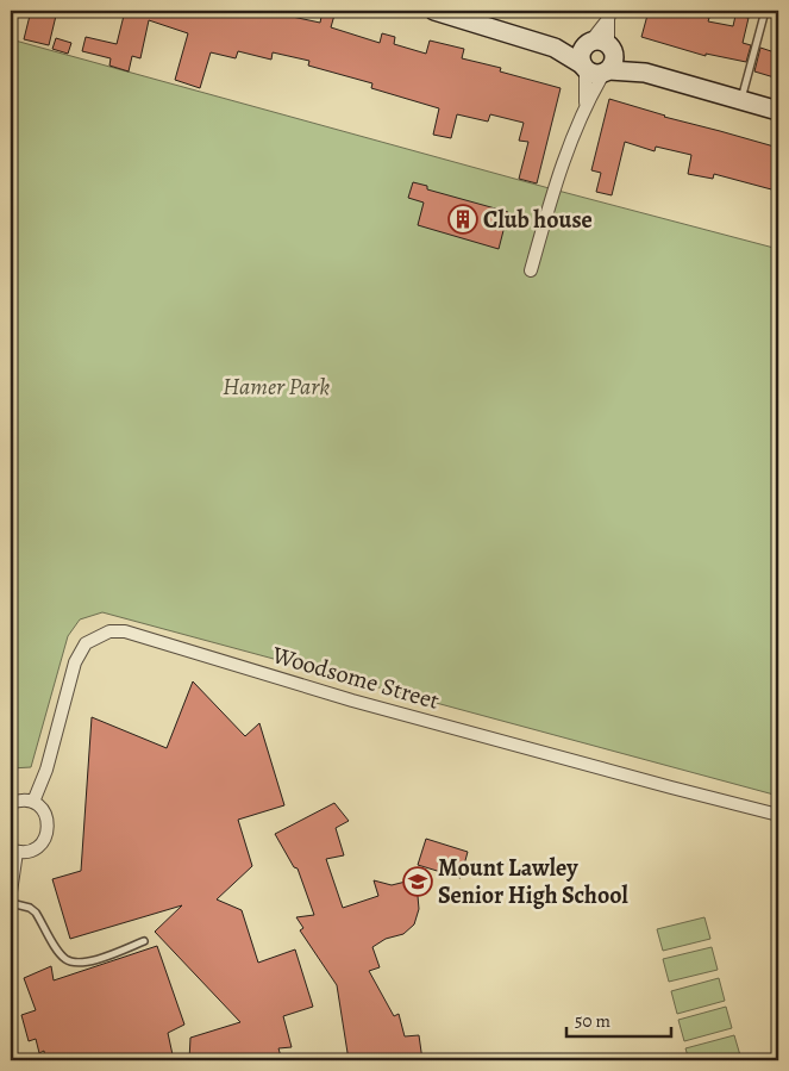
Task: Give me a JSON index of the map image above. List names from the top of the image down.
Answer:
{
  "streets": {
    "street": ["Woodsome Street"]
  },
  "parks": ["Hamer Park"],
  "places": {
    "building": ["Club house"],
    "school or university": ["Mount Lawley Senior High School"]
  },
  "scale_bar": "50 m"
}
